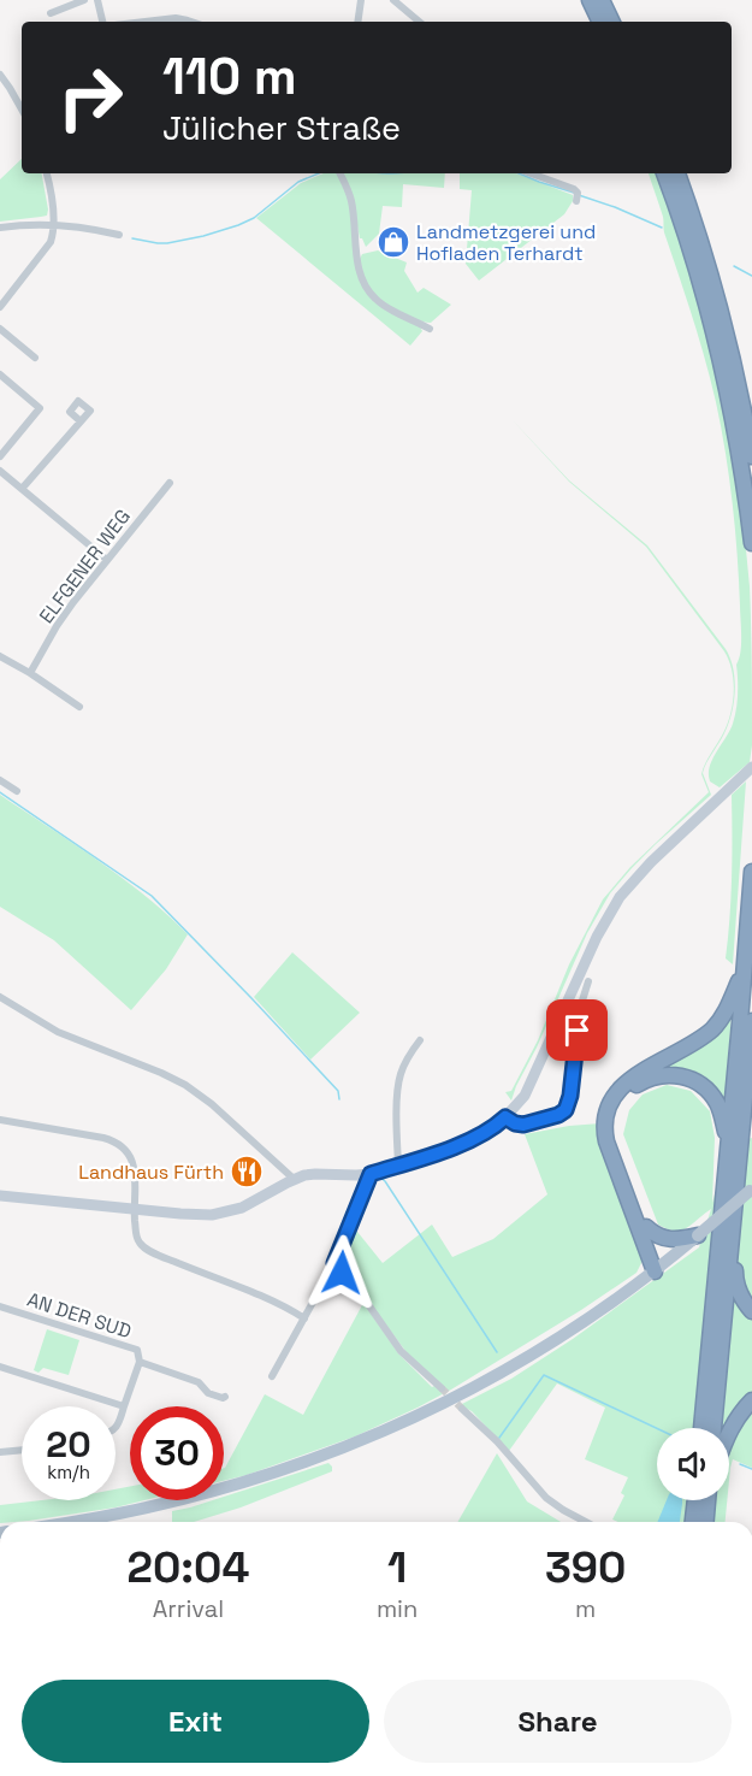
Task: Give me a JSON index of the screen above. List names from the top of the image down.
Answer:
{
  "streets": {
    "street": ["ELFGENER WEG", "AN DER SUD"]
  },
  "places": {
    "shop": ["Landmetzgerei und Hofladen Terhardt"],
    "restaurant": ["Landhaus Fürth"]
  },
  "page": {
    "turn": ["110 m", "Jülicher Straße"],
    "speed": "20 km/h",
    "limit": "30",
    "eta": [
      "20:04",
      "Arrival",
      "1",
      "min",
      "390",
      "m"
    ],
    "buttons": ["Exit", "Share"]
  }
}
